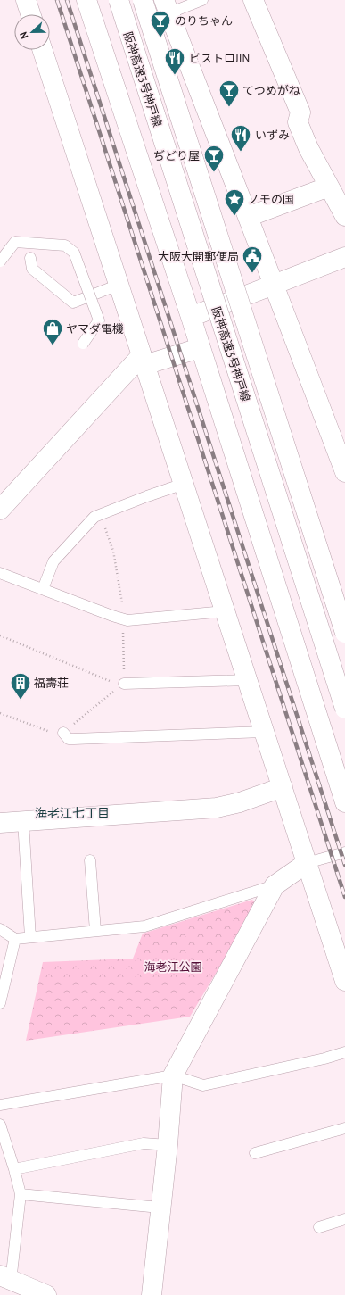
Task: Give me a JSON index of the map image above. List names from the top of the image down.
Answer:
{
  "streets": {
    "main road": ["阪神高速3号神戸線"]
  },
  "districts": ["海老江七丁目"],
  "parks": ["海老江公園"],
  "places": {
    "bar": ["のりちゃん", "てつめがね", "ぢどり屋"],
    "restaurant": ["ビストロJIN", "いずみ"],
    "place": ["ノモの国"],
    "public building": ["大阪大開郵便局"],
    "shop": ["ヤマダ電機"],
    "building": ["福壽荘"]
  },
  "north": "left"
}
